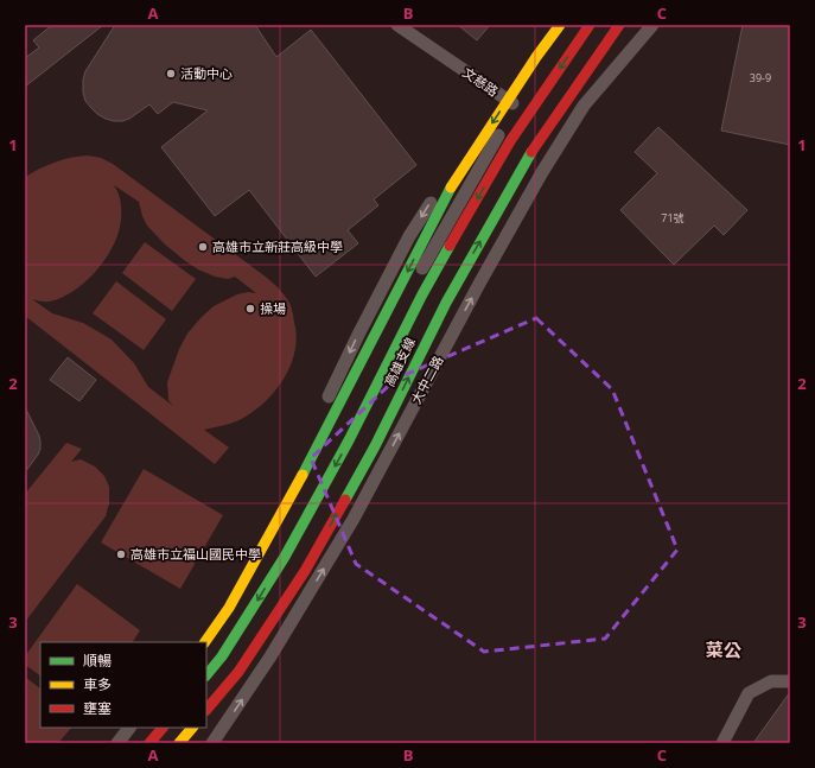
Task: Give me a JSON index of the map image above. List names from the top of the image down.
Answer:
{
  "streets": {
    "highway": ["高雄支線"],
    "street": ["文慈路", "大中二路"]
  },
  "crossings": [
    ["文慈路", "大中二路"]
  ],
  "districts": ["菜公"],
  "places": [
    "活動中心",
    "高雄市立新莊高級中學",
    "操場",
    "高雄市立福山國民中學"
  ],
  "house_numbers": ["39-9", "71號"],
  "legend": ["順暢", "車多", "壅塞"],
  "grid": {
    "columns": ["A", "B", "C"],
    "rows": ["1", "2", "3"]
  }
}
